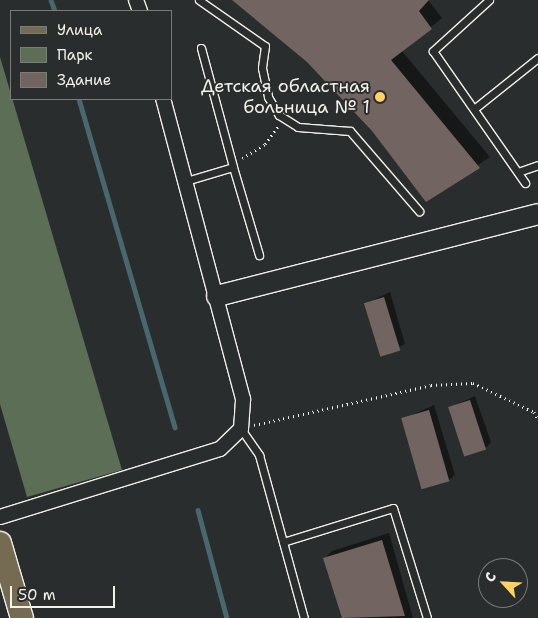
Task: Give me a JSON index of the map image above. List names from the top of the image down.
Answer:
{
  "places": ["Детская областная больница № 1"],
  "legend": ["Улица", "Парк", "Здание"],
  "scale_bar": "50 m",
  "north": "top left"
}
